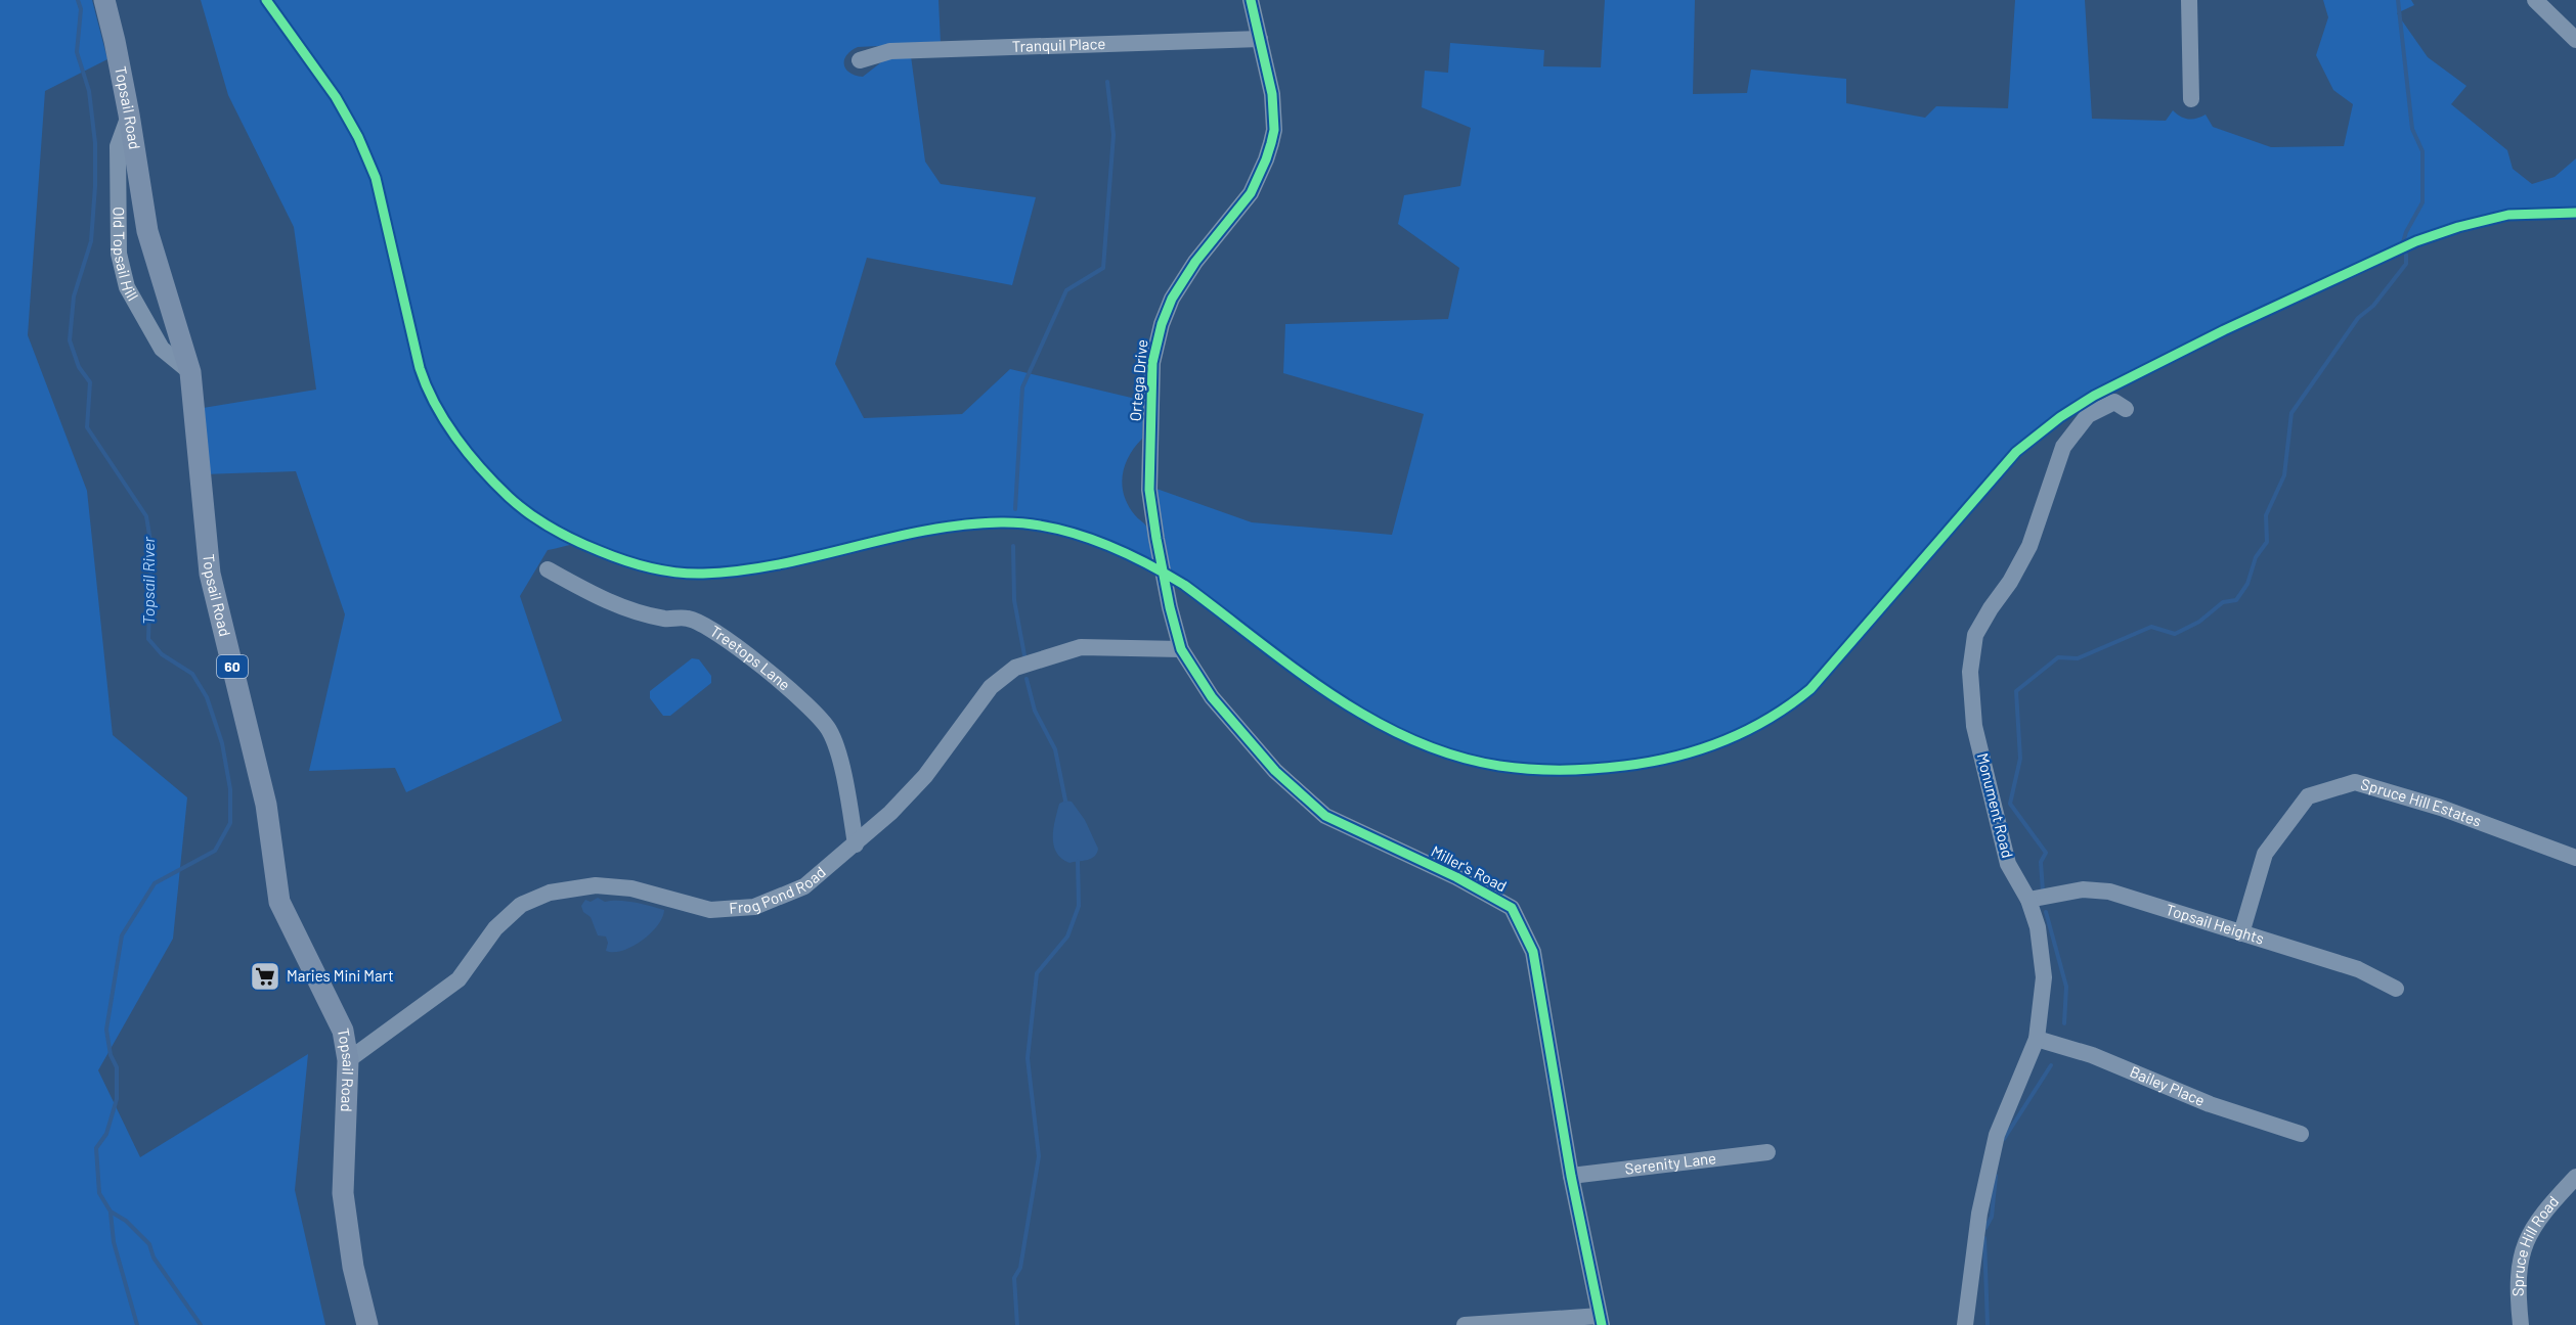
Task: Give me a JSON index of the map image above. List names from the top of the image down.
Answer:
{
  "streets": {
    "main road": ["Topsail Road", "60"],
    "street": [
      "Tranquil Place",
      "Old Topsail Hill",
      "Ortega Drive",
      "Treetops Lane",
      "Spruce Hill Estates",
      "Monument Road",
      "Miller's Road",
      "Frog Pond Road",
      "Topsail Heights",
      "Bailey Place",
      "Serenity Lane",
      "Spruce Hill Road"
    ]
  },
  "crossings": [
    ["Tranquil Place", "Ortega Drive"],
    ["Topsail Road", "Old Topsail Hill"],
    ["Topsail Road", "Frog Pond Road"],
    ["Ortega Drive", "Miller's Road"],
    ["Ortega Drive", "Frog Pond Road"],
    ["Treetops Lane", "Frog Pond Road"],
    ["Spruce Hill Estates", "Topsail Heights"],
    ["Monument Road", "Topsail Heights"],
    ["Monument Road", "Bailey Place"],
    ["Miller's Road", "Frog Pond Road"],
    ["Miller's Road", "Serenity Lane"]
  ],
  "water": ["Topsail River"],
  "places": {
    "supermarket": ["Maries Mini Mart"]
  }
}
